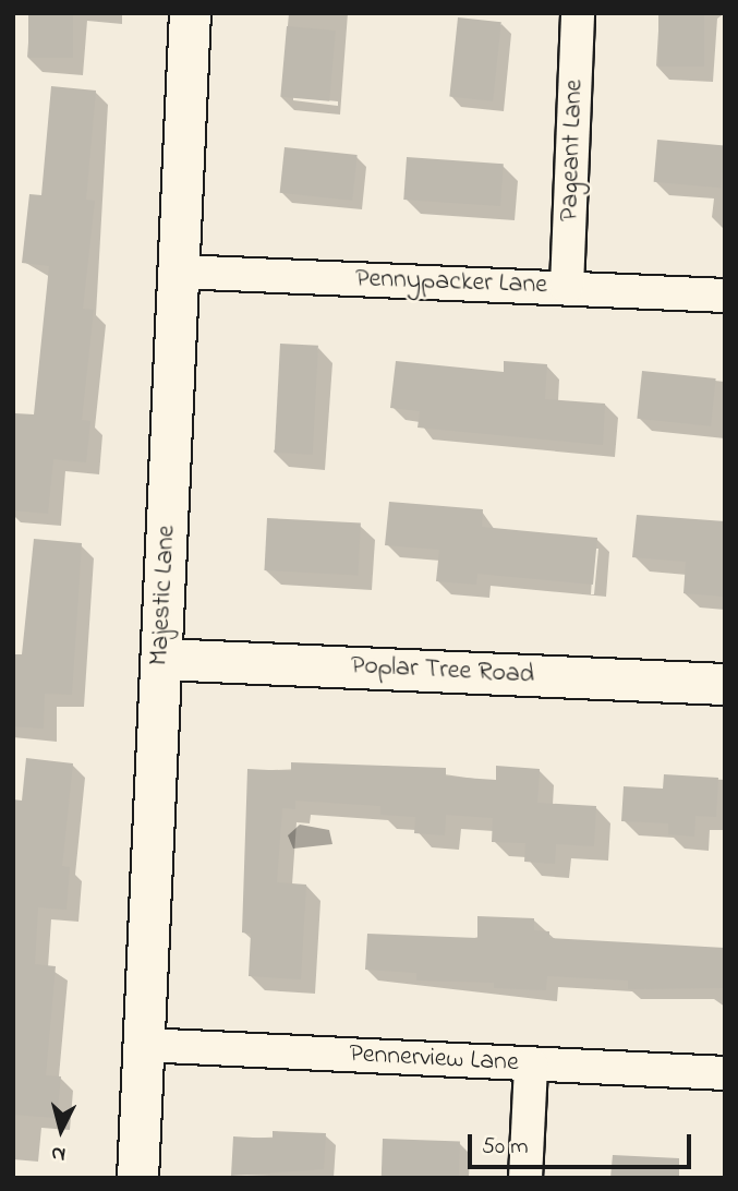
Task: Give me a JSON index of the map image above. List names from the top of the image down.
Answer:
{
  "streets": {
    "street": [
      "Pageant Lane",
      "Pennypacker Lane",
      "Majestic Lane",
      "Poplar Tree Road",
      "Pennerview Lane"
    ]
  },
  "crossings": [
    ["Pageant Lane", "Pennypacker Lane"],
    ["Pennypacker Lane", "Majestic Lane"],
    ["Majestic Lane", "Poplar Tree Road"],
    ["Majestic Lane", "Pennerview Lane"]
  ],
  "scale_bar": "50 m",
  "north": "bottom"
}
